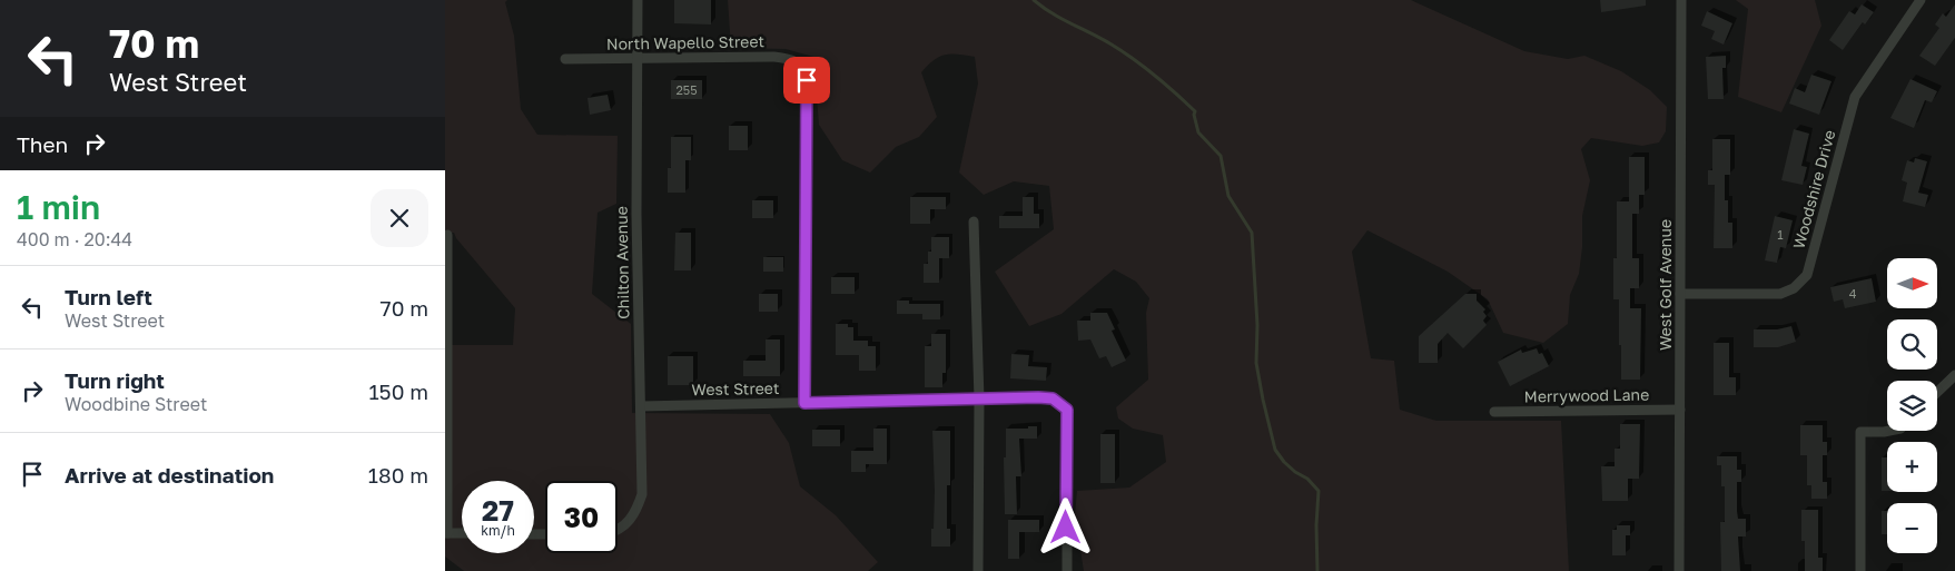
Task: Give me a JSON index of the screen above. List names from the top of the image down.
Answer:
{
  "streets": {
    "street": [
      "North Wapello Street",
      "Woodshire Drive",
      "Chilton Avenue",
      "West Golf Avenue",
      "West Street",
      "Merrywood Lane"
    ]
  },
  "crossings": [
    ["North Wapello Street", "Chilton Avenue"],
    ["North Wapello Street", "West Street"],
    ["Woodshire Drive", "West Golf Avenue"],
    ["Chilton Avenue", "West Street"],
    ["West Golf Avenue", "Merrywood Lane"]
  ],
  "house_numbers": ["255", "1", "4"],
  "north": "right",
  "page": {
    "turn": ["70 m", "West Street"],
    "then": "Then",
    "heading": ["1 min", "400 m · 20:44"],
    "map_buttons": ["+", "−"],
    "list": [
      {
        "name": "Turn left",
        "note": "West Street",
        "value": "70 m"
      },
      {
        "name": "Turn right",
        "note": "Woodbine Street",
        "value": "150 m"
      },
      {
        "name": "Arrive at destination",
        "value": "180 m"
      }
    ],
    "speed": "27 km/h",
    "limit": "30"
  }
}
